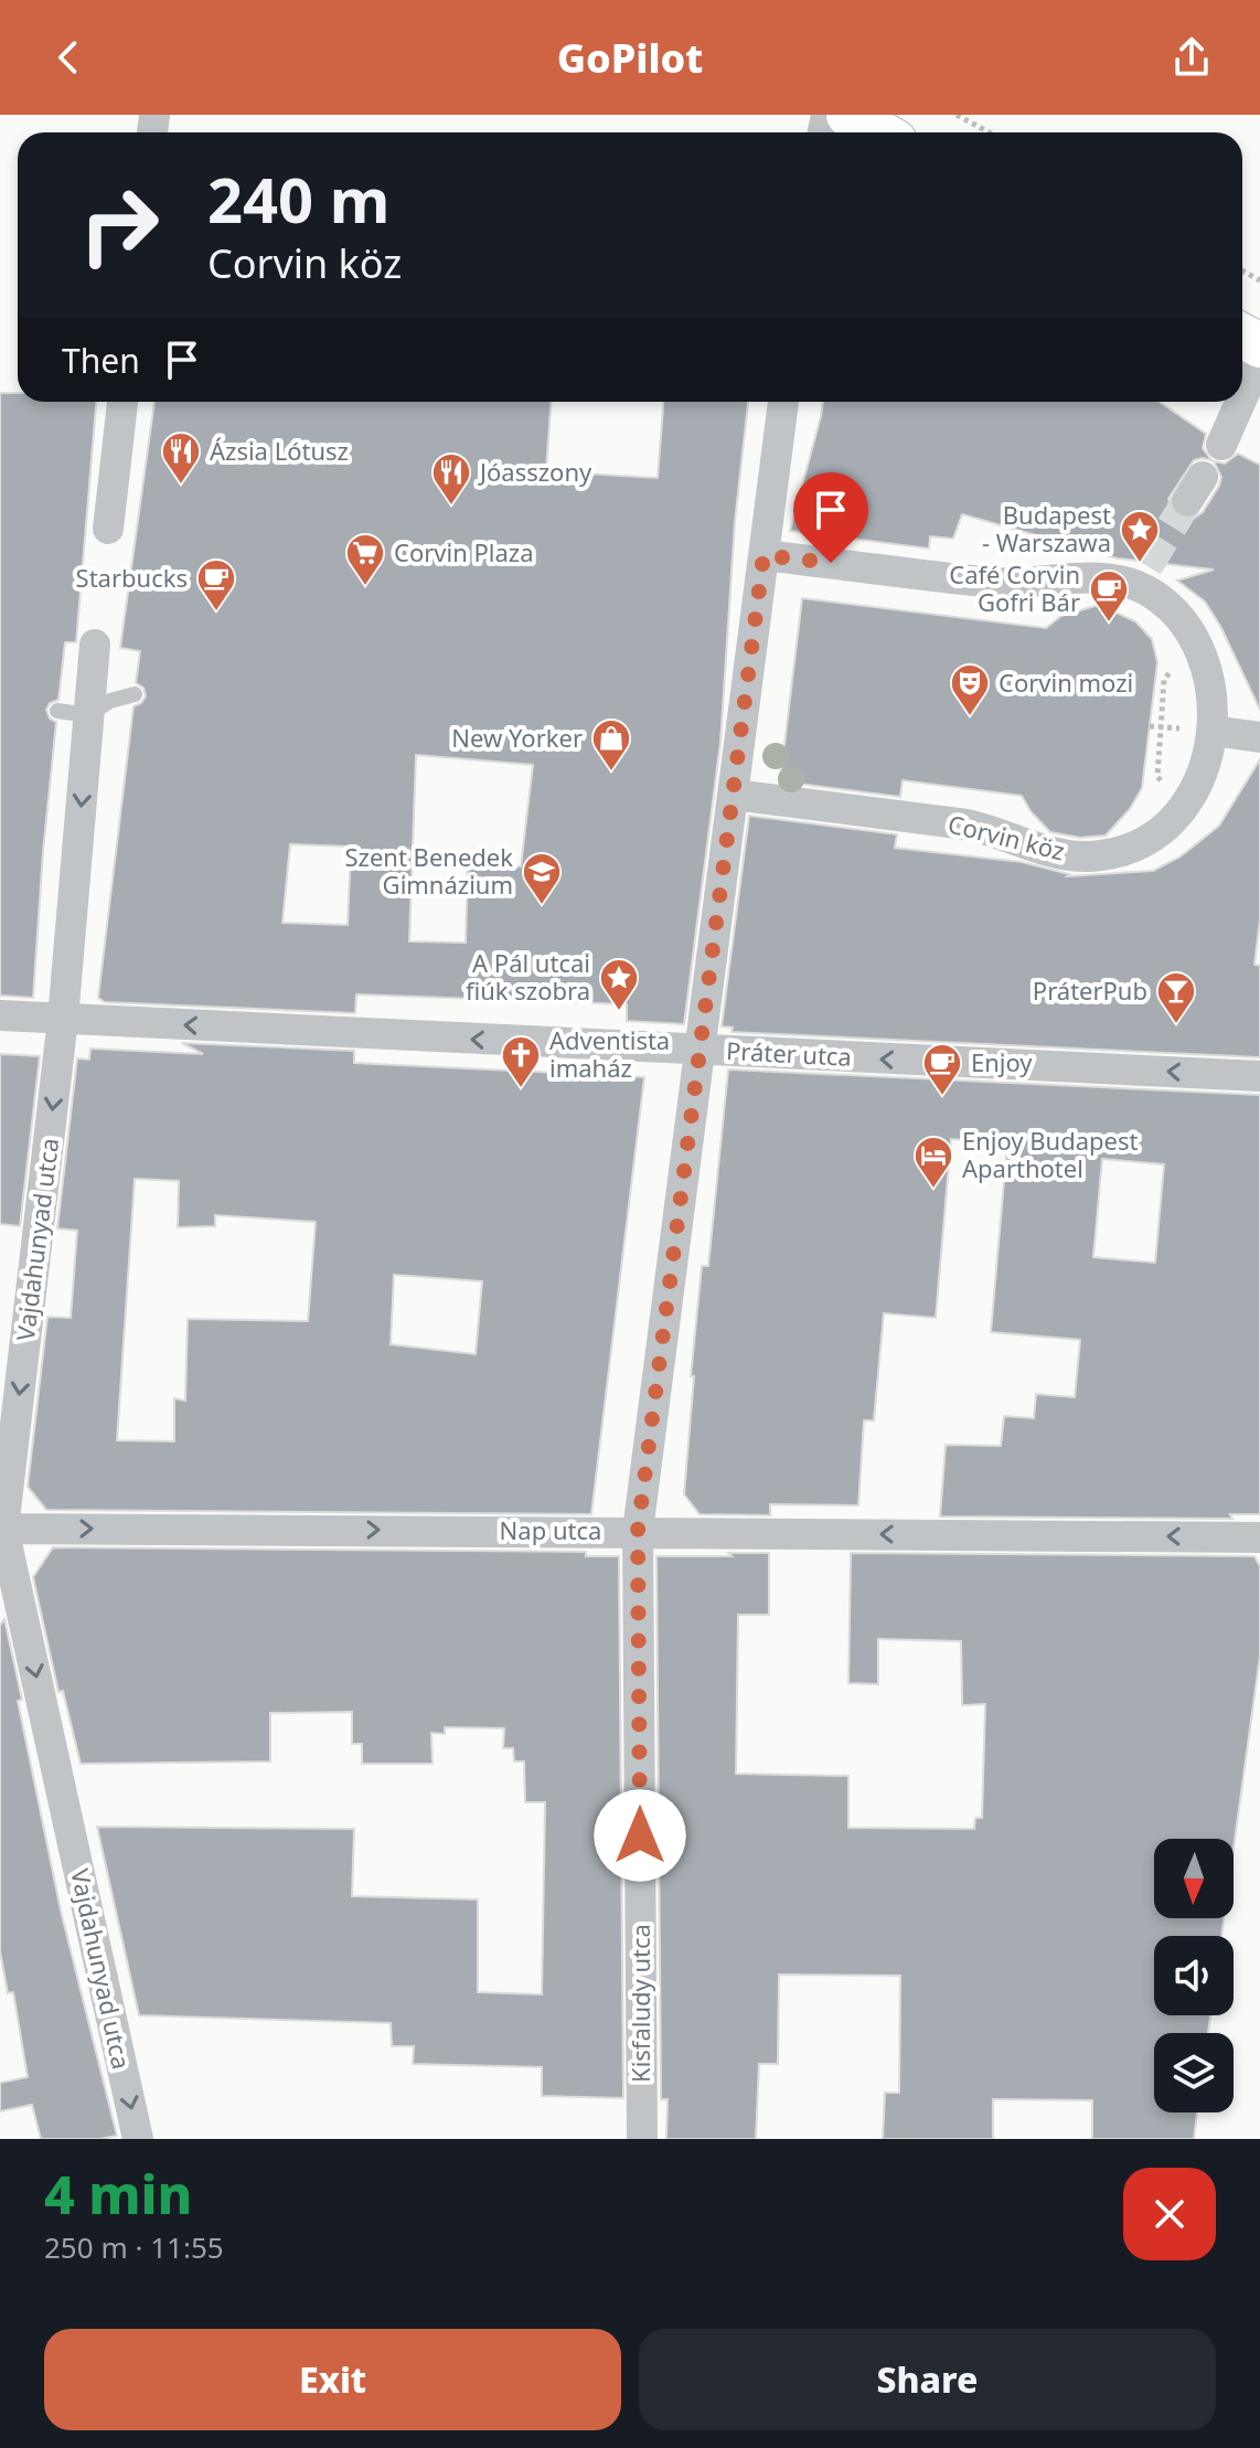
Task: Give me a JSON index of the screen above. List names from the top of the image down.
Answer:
{
  "streets": {
    "street": [
      "Corvin köz",
      "Práter utca",
      "Vajdahunyad utca",
      "Nap utca",
      "Kisfaludy utca"
    ]
  },
  "crossings": [
    ["Corvin köz", "Kisfaludy utca"],
    ["Práter utca", "Vajdahunyad utca"],
    ["Práter utca", "Kisfaludy utca"],
    ["Vajdahunyad utca", "Nap utca"],
    ["Nap utca", "Kisfaludy utca"]
  ],
  "one_way": ["Práter utca", "Vajdahunyad utca"],
  "places": {
    "restaurant": ["Ázsia Lótusz", "Jóasszony"],
    "place": ["Budapest - Warszawa", "A Pál utcai fiúk szobra"],
    "supermarket": ["Corvin Plaza"],
    "cafe": ["Starbucks", "Café Corvin Gofri Bár", "Enjoy"],
    "theatre": ["Corvin mozi"],
    "shop": ["New Yorker"],
    "school or university": ["Szent Benedek Gimnázium"],
    "bar": ["PráterPub"],
    "church": ["Adventista imaház"],
    "hotel": ["Enjoy Budapest Aparthotel"]
  },
  "north": "bottom",
  "page": {
    "header": "GoPilot",
    "turn": ["240 m", "Corvin köz"],
    "then": "Then",
    "heading": ["4 min", "250 m · 11:55"],
    "buttons": ["Exit", "Share"]
  }
}
